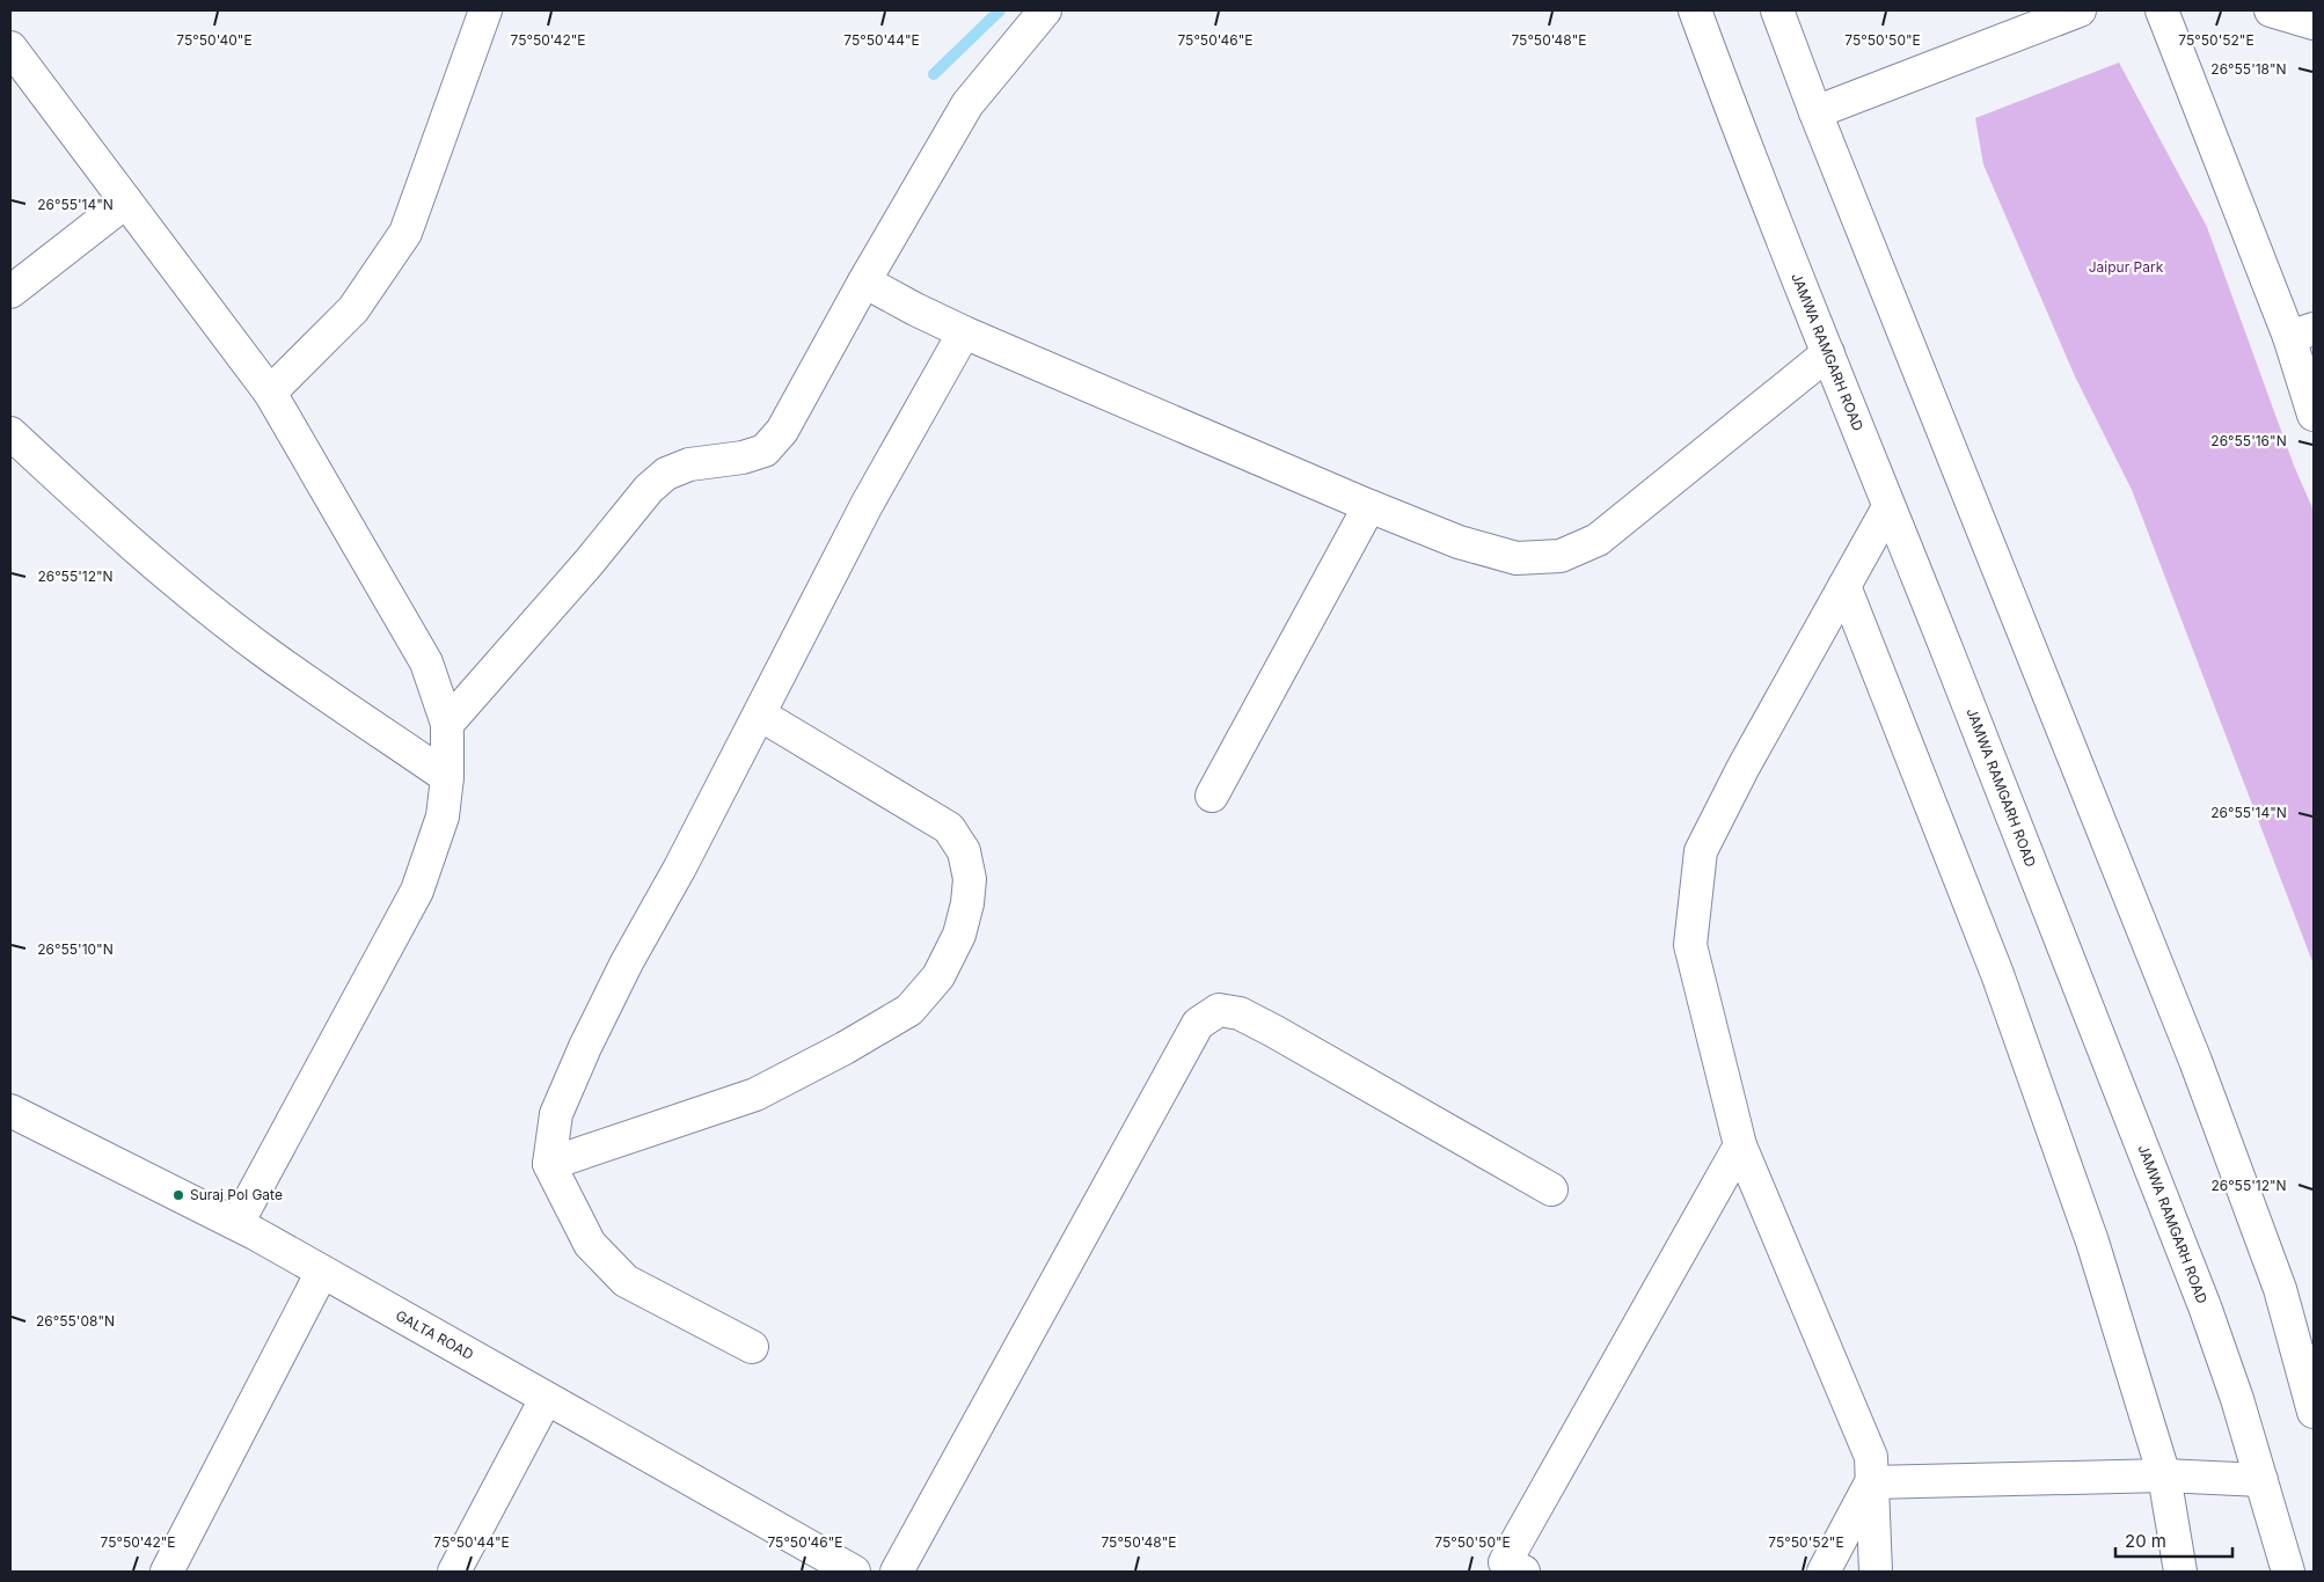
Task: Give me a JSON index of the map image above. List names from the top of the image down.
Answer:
{
  "streets": {
    "main road": ["JAMWA RAMGARH ROAD", "GALTA ROAD"]
  },
  "parks": ["Jaipur Park"],
  "places": ["Suraj Pol Gate"],
  "scale_bar": "20 m",
  "coordinates": [
    "75°50'40\"E",
    "75°50'42\"E",
    "75°50'44\"E",
    "75°50'46\"E",
    "75°50'48\"E",
    "75°50'50\"E",
    "75°50'52\"E",
    "26°55'18\"N",
    "26°55'14\"N",
    "26°55'16\"N",
    "26°55'12\"N",
    "26°55'10\"N",
    "26°55'08\"N"
  ]
}
